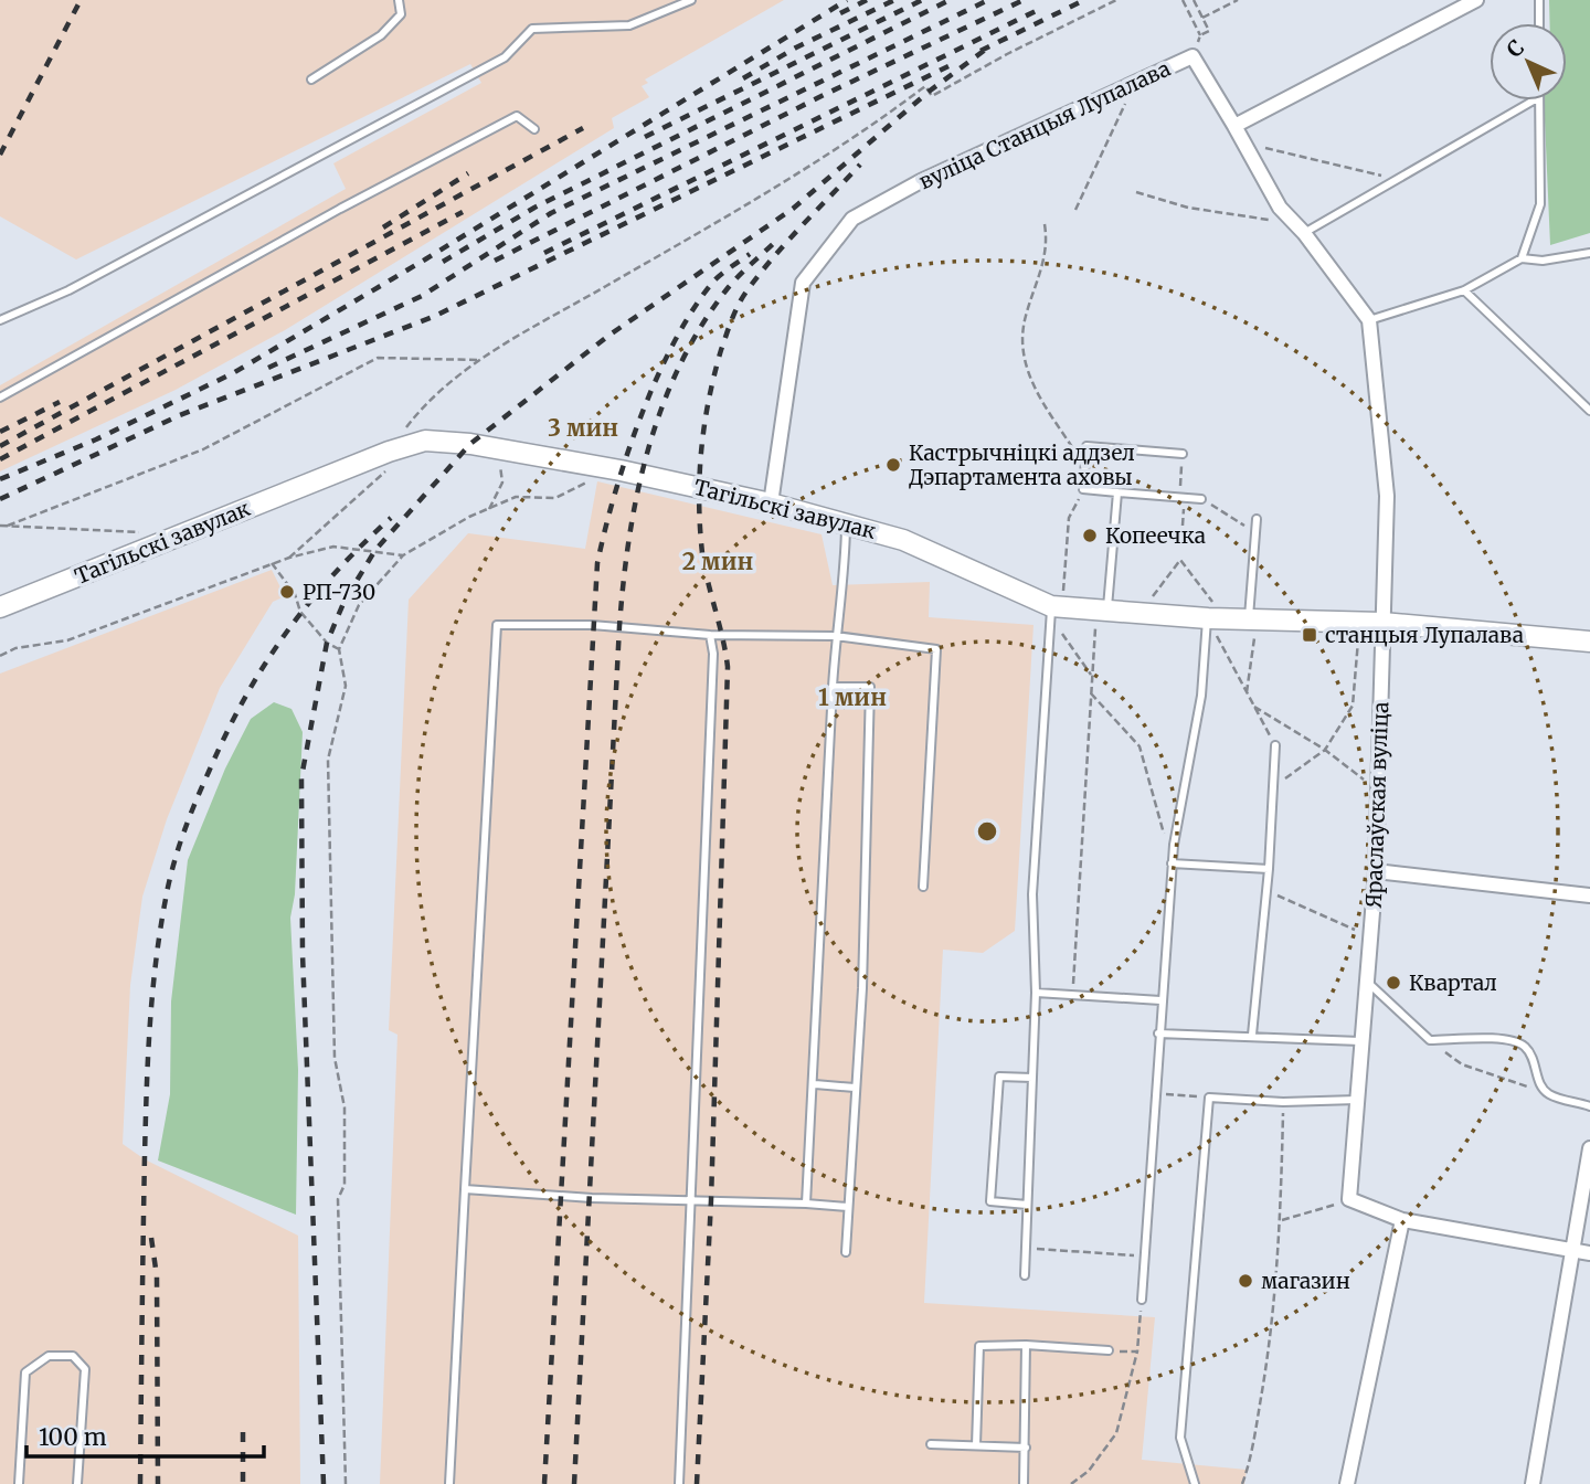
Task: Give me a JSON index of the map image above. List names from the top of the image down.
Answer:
{
  "streets": {
    "main road": ["Тагільскі завулак"],
    "street": ["вуліца Станцыя Лупалава", "Яраслаўская вуліца"]
  },
  "crossings": [
    ["вуліца Станцыя Лупалава", "Тагільскі завулак"],
    ["Тагільскі завулак", "Яраслаўская вуліца"]
  ],
  "places": {
    "other": [
      "Кастрычніцкі аддзел Дэпартамента аховы",
      "Копеечка",
      "РП-730",
      "Квартал",
      "магазин"
    ],
    "transit": ["станцыя Лупалава"]
  },
  "scale_bar": "100 m",
  "north": "top left",
  "rings": ["3 мин", "2 мин", "1 мин"]
}
